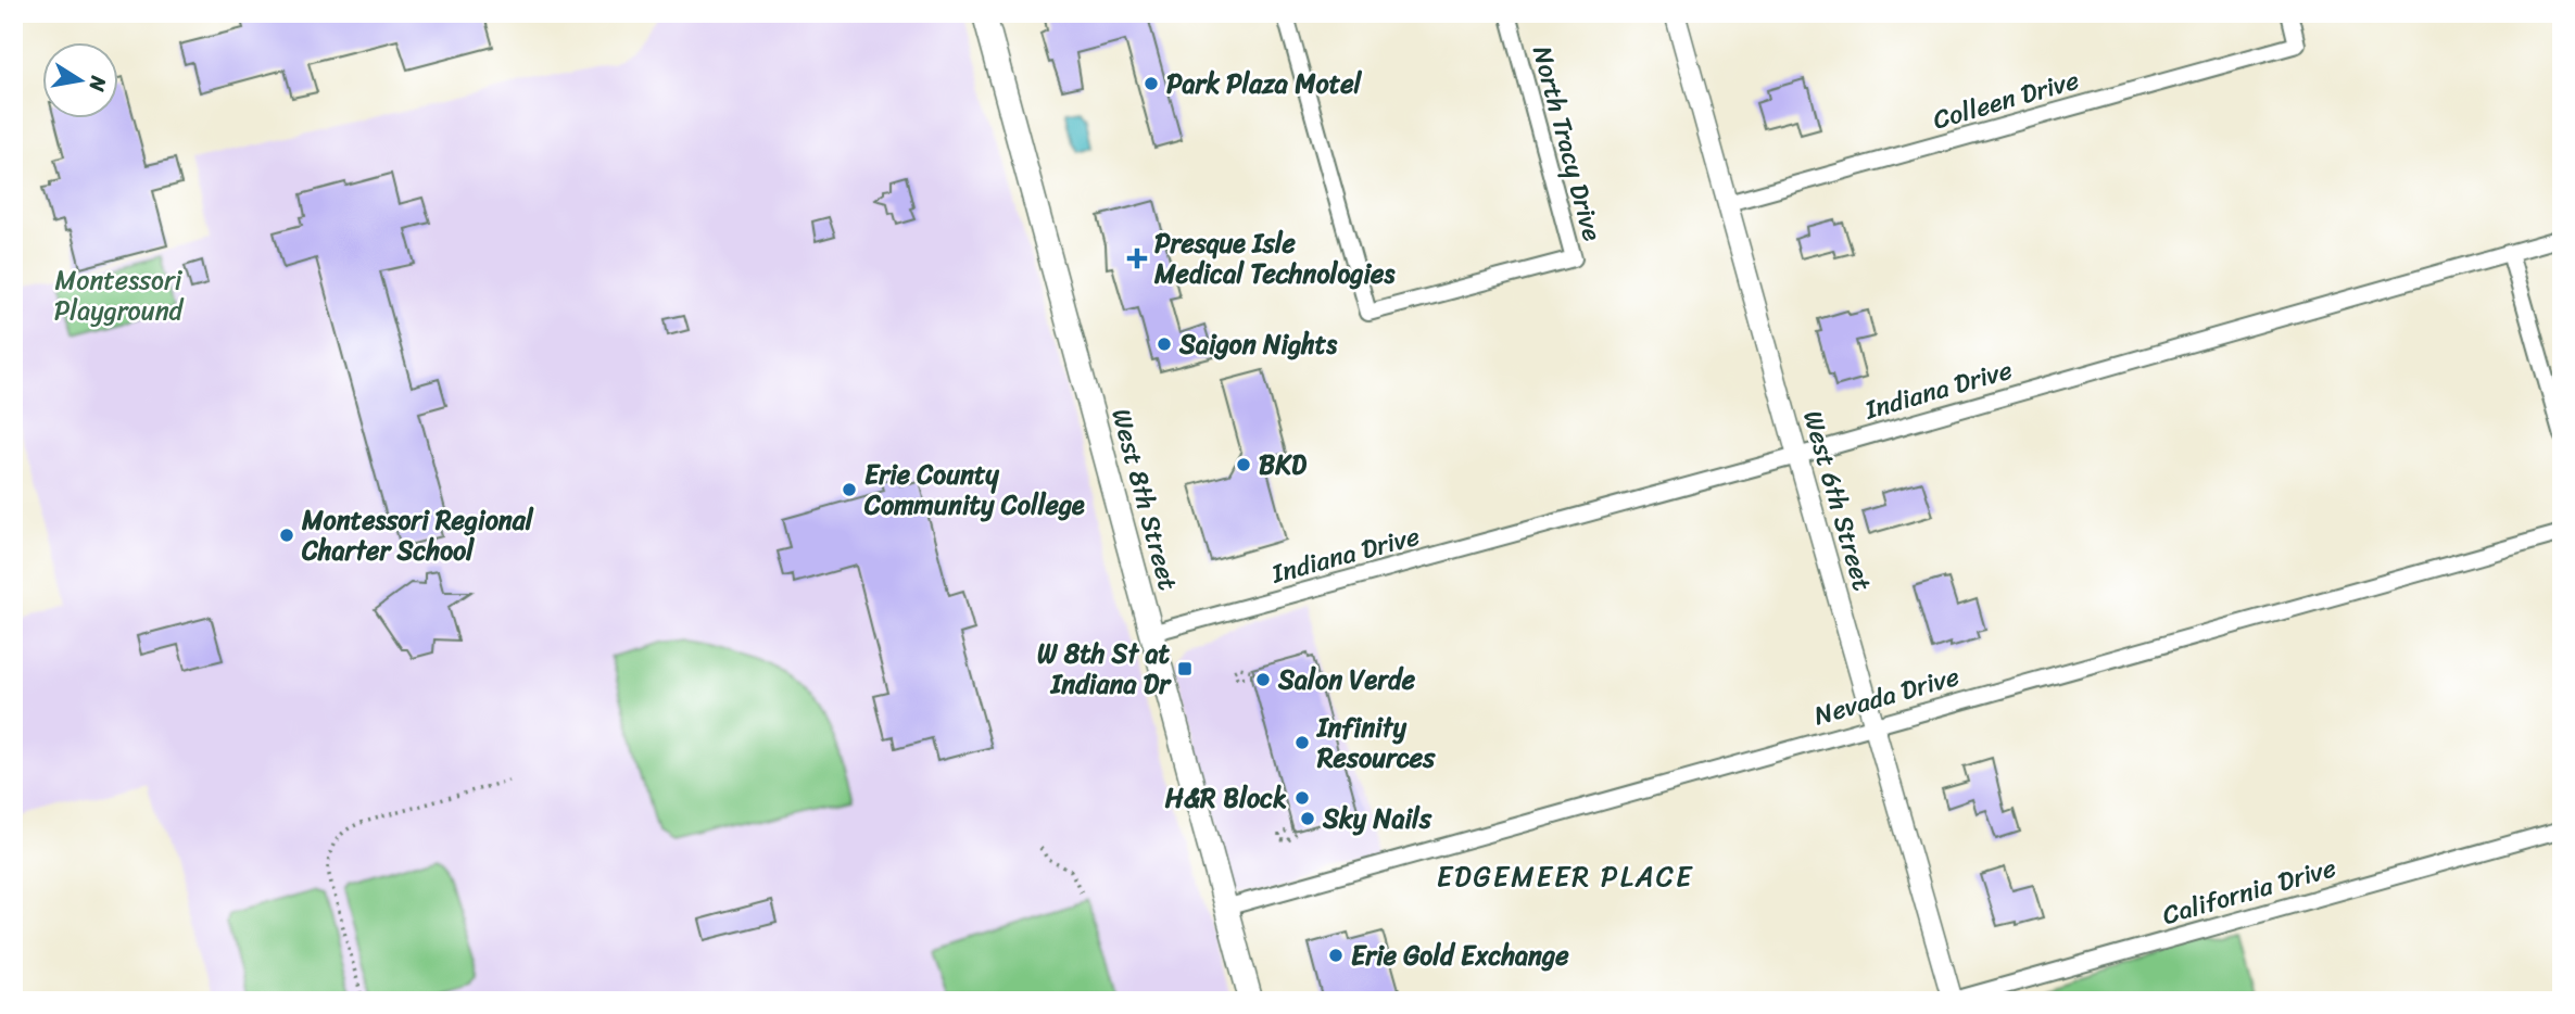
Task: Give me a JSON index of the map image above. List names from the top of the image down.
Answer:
{
  "streets": {
    "main road": ["West 8th Street"],
    "street": [
      "Colleen Drive",
      "North Tracy Drive",
      "Indiana Drive",
      "West 6th Street",
      "Nevada Drive",
      "California Drive"
    ]
  },
  "crossings": [
    ["Colleen Drive", "West 6th Street"],
    ["Indiana Drive", "West 8th Street"],
    ["Indiana Drive", "West 6th Street"],
    ["West 8th Street", "Nevada Drive"],
    ["West 6th Street", "Nevada Drive"],
    ["West 6th Street", "California Drive"]
  ],
  "districts": ["EDGEMEER PLACE"],
  "parks": ["Montessori Playground"],
  "places": {
    "other": [
      "Park Plaza Motel",
      "Saigon Nights",
      "BKD",
      "Erie County Community College",
      "Montessori Regional Charter School",
      "Salon Verde",
      "Infinity Resources",
      "H&R Block",
      "Sky Nails",
      "Erie Gold Exchange"
    ],
    "health": ["Presque Isle Medical Technologies"],
    "transit": ["W 8th St at Indiana Dr"]
  },
  "north": "right"
}
